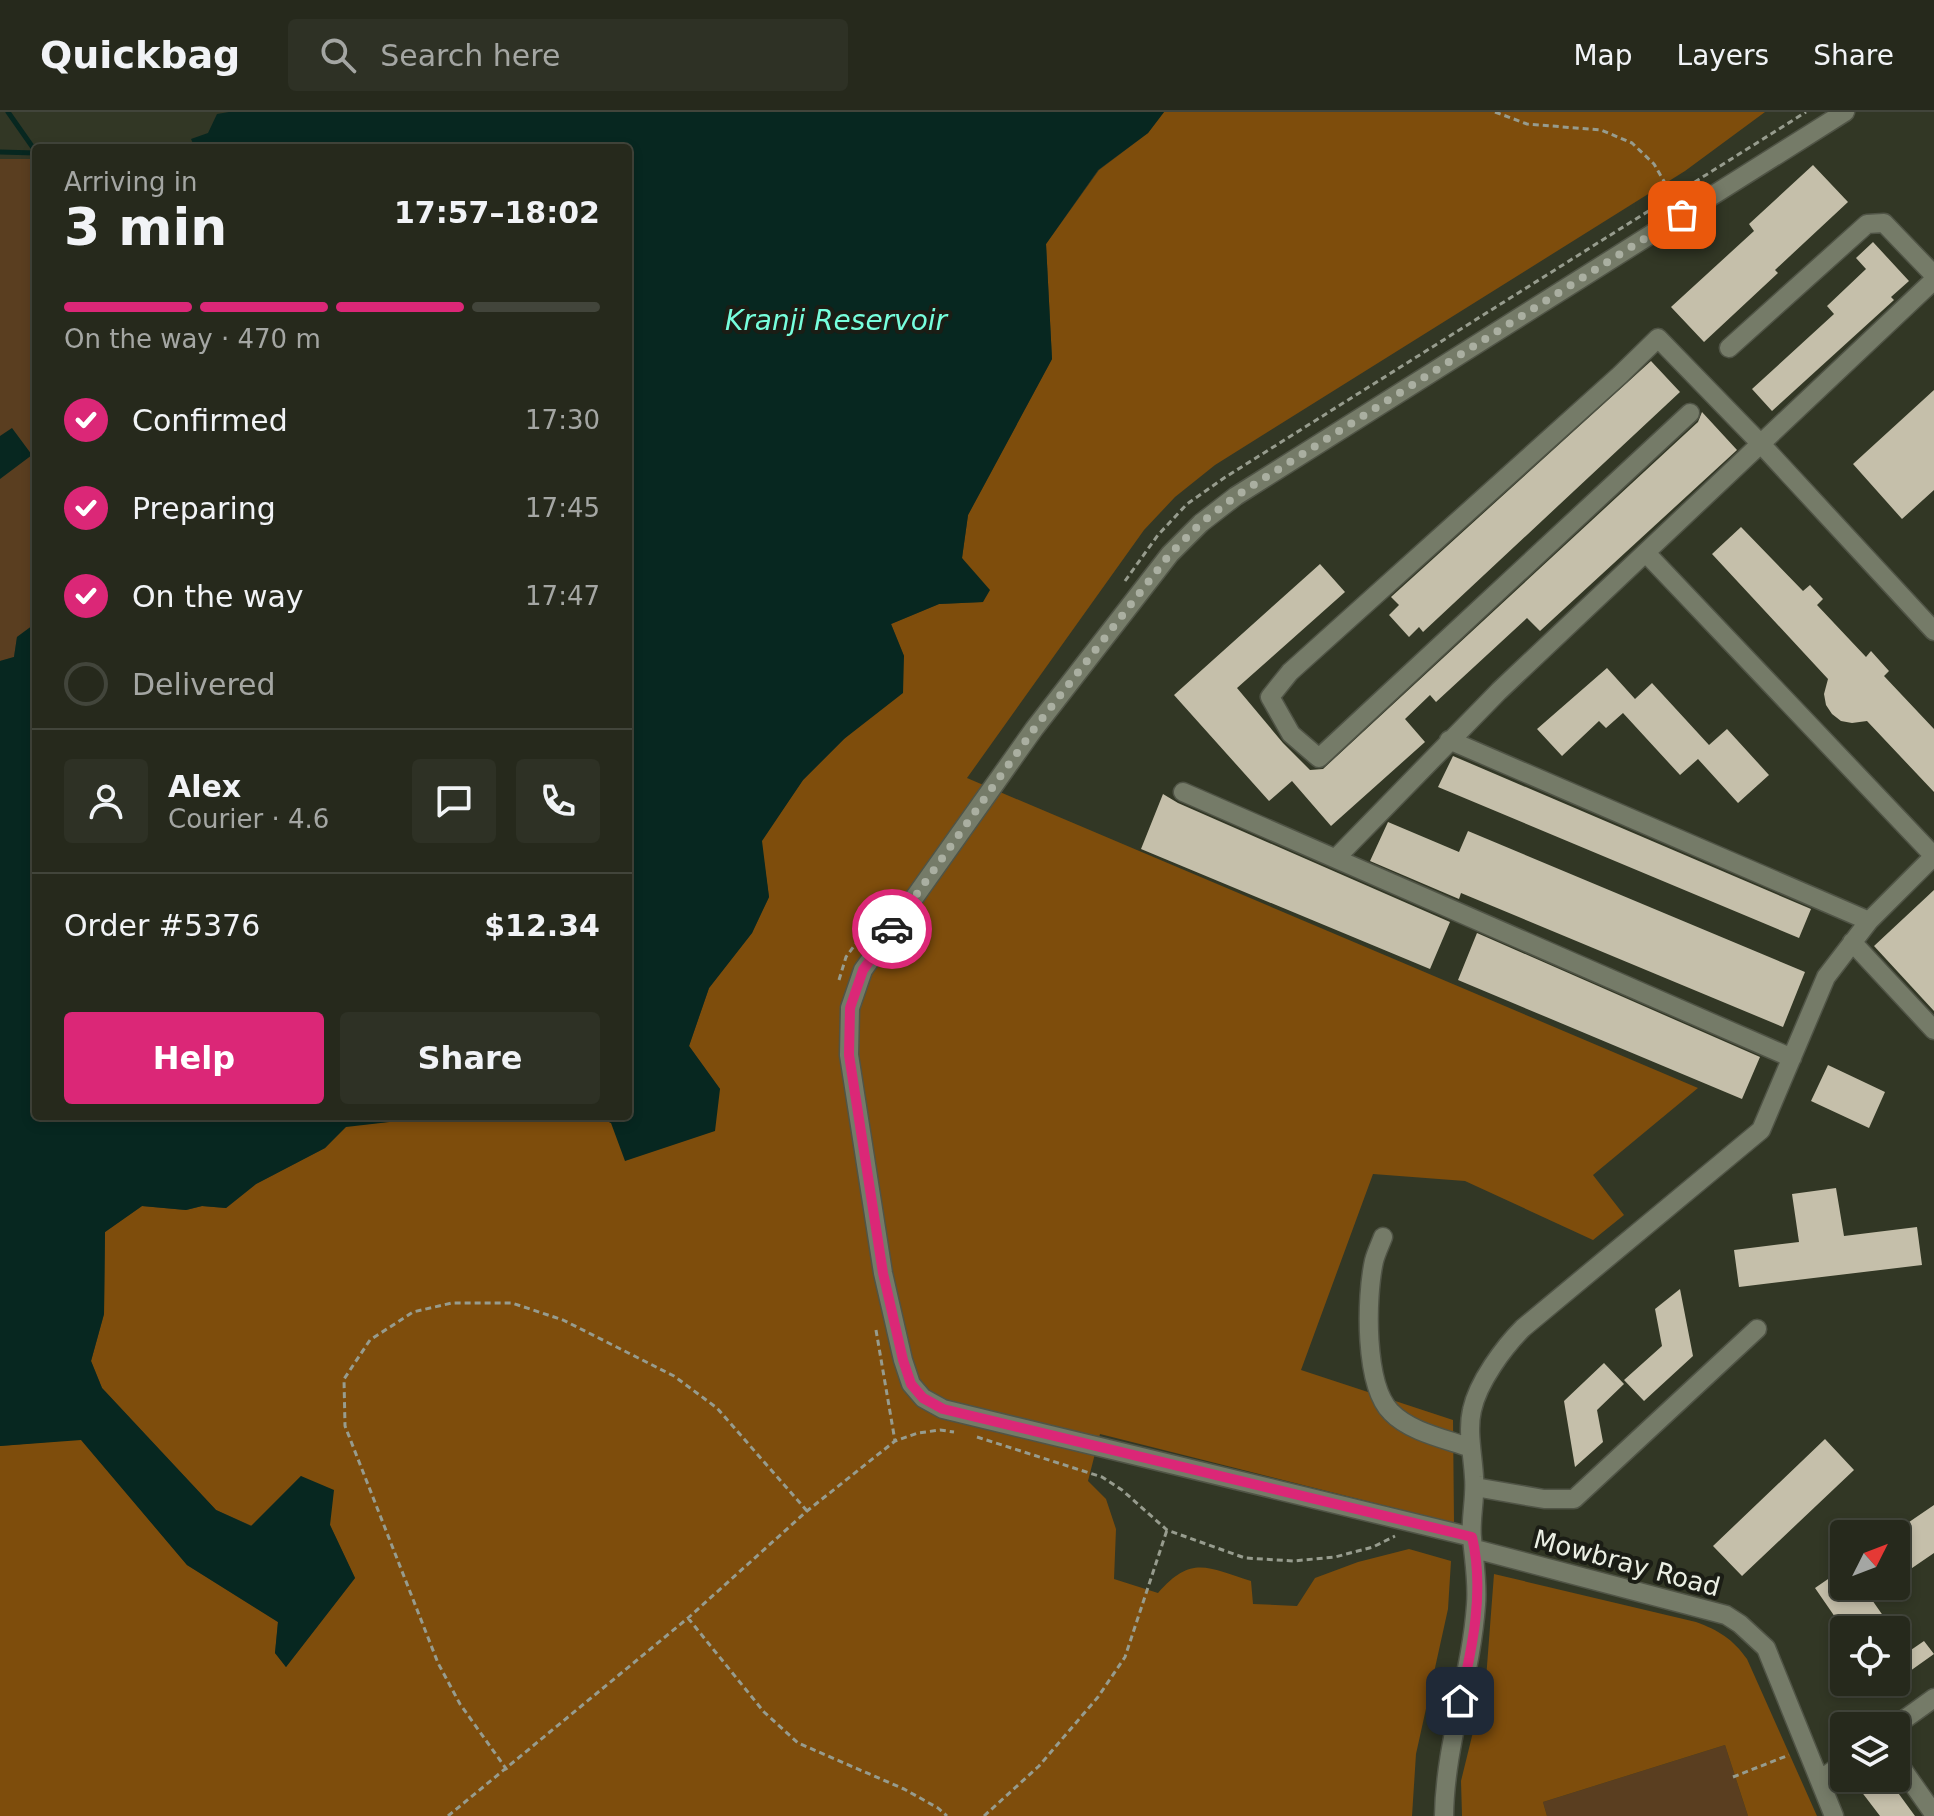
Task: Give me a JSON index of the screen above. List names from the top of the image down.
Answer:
{
  "streets": {
    "street": ["Mowbray Road"]
  },
  "water": ["Kranji Reservoir"],
  "north": "top right",
  "page": {
    "header": "Quickbag",
    "search": "Search here",
    "nav": ["Map", "Layers", "Share"],
    "heading": ["3 min", "Arriving in", "17:57–18:02"],
    "panel": [
      "Alex",
      "Courier · 4.6",
      "Order #5376",
      "$12.34"
    ],
    "bar": "On the way · 470 m",
    "list": [
      ["Confirmed", "17:30"],
      ["Preparing", "17:45"],
      ["On the way", "17:47"],
      "Delivered"
    ],
    "buttons": ["Help", "Share"]
  }
}
